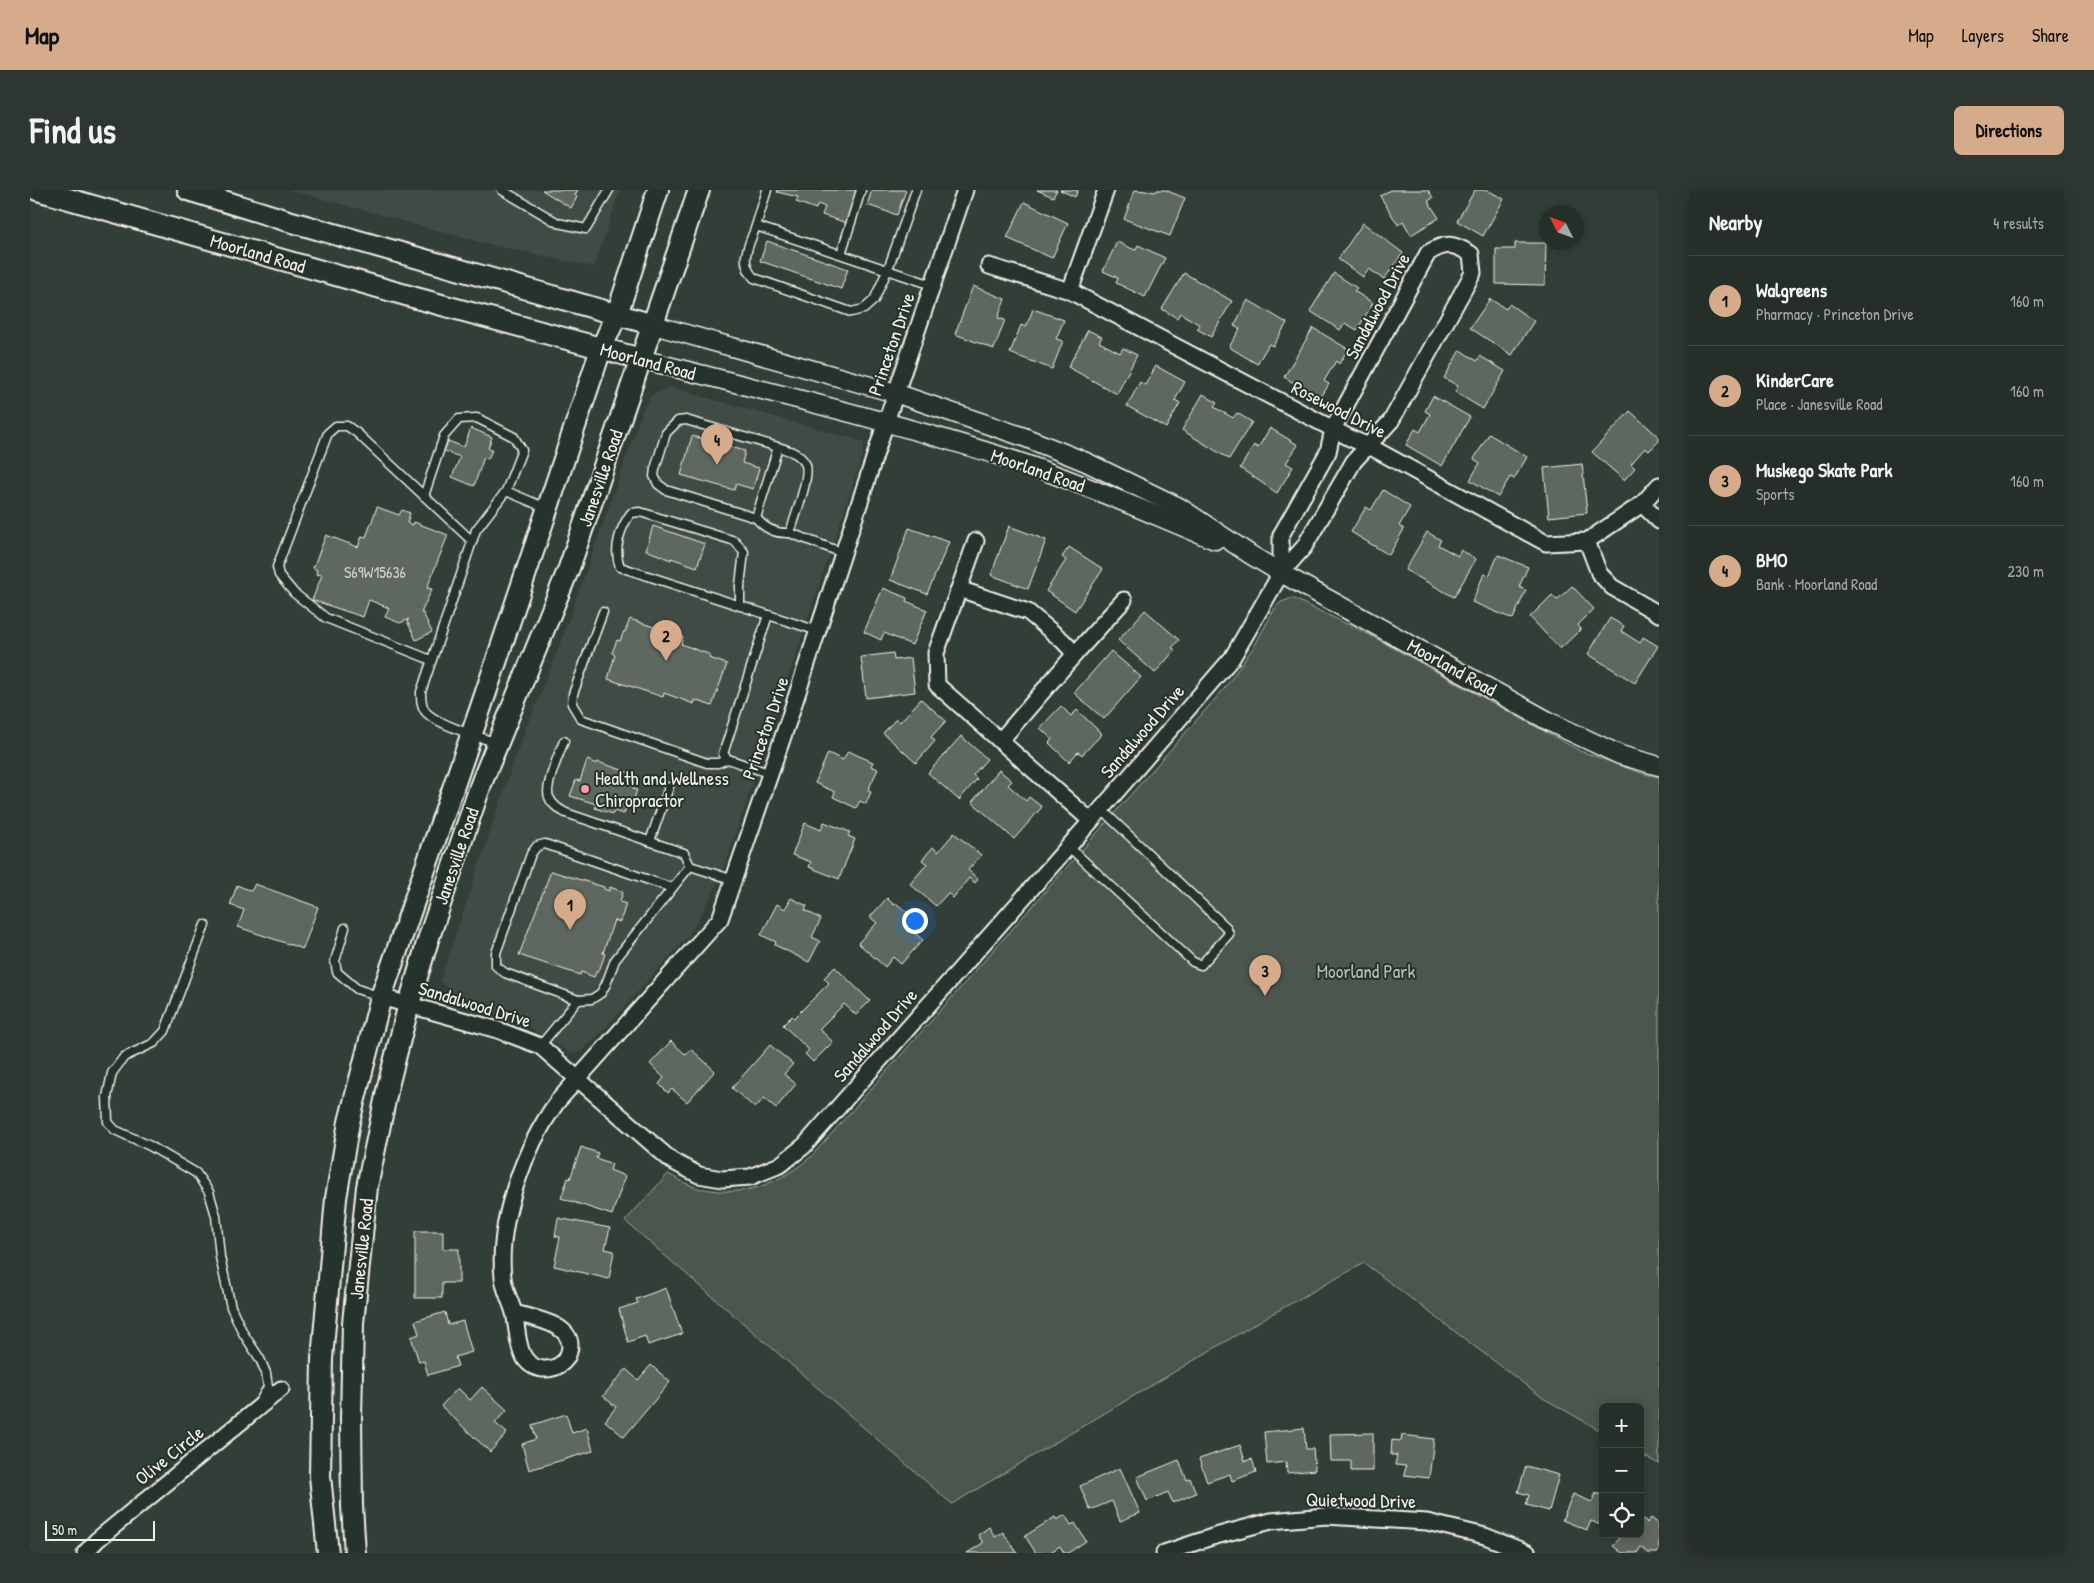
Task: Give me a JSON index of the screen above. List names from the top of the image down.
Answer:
{
  "streets": {
    "main road": ["Moorland Road", "Janesville Road"],
    "street": [
      "Sandalwood Drive",
      "Princeton Drive",
      "Rosewood Drive",
      "Olive Circle",
      "Quietwood Drive"
    ]
  },
  "crossings": [
    ["Moorland Road", "Sandalwood Drive"],
    ["Moorland Road", "Princeton Drive"],
    ["Moorland Road", "Janesville Road"],
    ["Sandalwood Drive", "Princeton Drive"],
    ["Sandalwood Drive", "Rosewood Drive"],
    ["Sandalwood Drive", "Janesville Road"]
  ],
  "parks": ["Moorland Park"],
  "places": ["Health and Wellness Chiropractor"],
  "house_numbers": ["S69W15636"],
  "scale_bar": "50 m",
  "north": "top left",
  "page": {
    "header": "Map",
    "nav": ["Map", "Layers", "Share"],
    "buttons": "Directions",
    "title": "Find us",
    "heading": ["Nearby", "4 results"],
    "list": [
      {
        "mark": "1",
        "name": "Walgreens",
        "note": "Pharmacy · Princeton Drive",
        "value": "160 m"
      },
      {
        "mark": "2",
        "name": "KinderCare",
        "note": "Place · Janesville Road",
        "value": "160 m"
      },
      {
        "mark": "3",
        "name": "Muskego Skate Park",
        "note": "Sports",
        "value": "160 m"
      },
      {
        "mark": "4",
        "name": "BMO",
        "note": "Bank · Moorland Road",
        "value": "230 m"
      }
    ],
    "pins": [
      "4",
      "2",
      "1",
      "3"
    ],
    "map_buttons": ["+", "−"],
    "scale": "50 m"
  }
}
